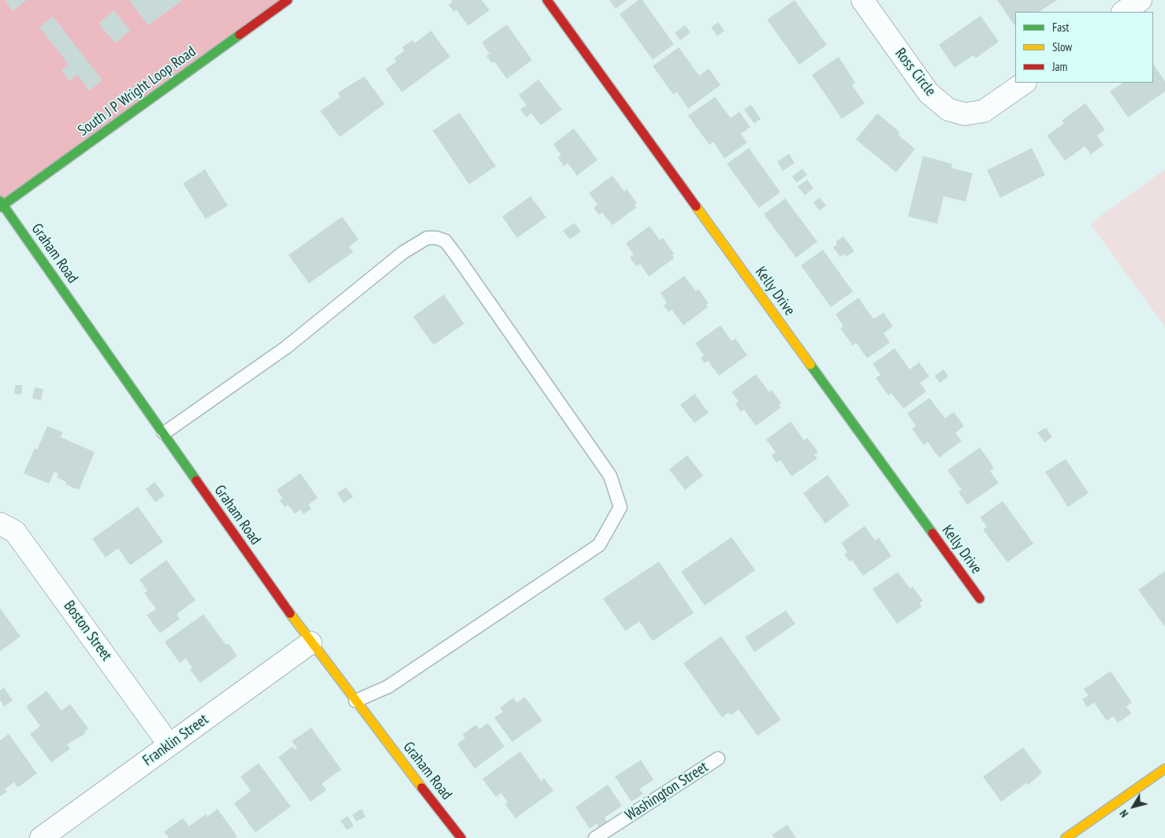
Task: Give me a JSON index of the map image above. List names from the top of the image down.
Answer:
{
  "streets": {
    "main road": ["South J P Wright Loop Road", "Graham Road", "Kelly Drive"],
    "street": ["Ross Circle", "Boston Street", "Franklin Street"],
    "lane": ["Washington Street"]
  },
  "crossings": [
    ["South J P Wright Loop Road", "Graham Road"],
    ["Graham Road", "Franklin Street"],
    ["Boston Street", "Franklin Street"]
  ],
  "legend": ["Fast", "Slow", "Jam"],
  "north": "bottom left"
}
